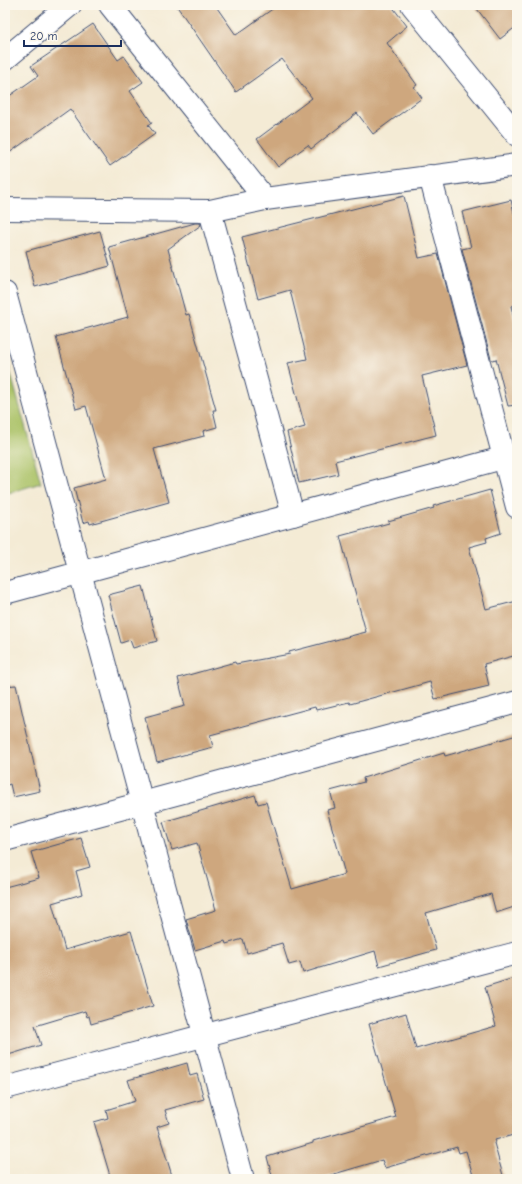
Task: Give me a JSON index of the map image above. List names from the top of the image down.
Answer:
{
  "scale_bar": "20 m"
}
